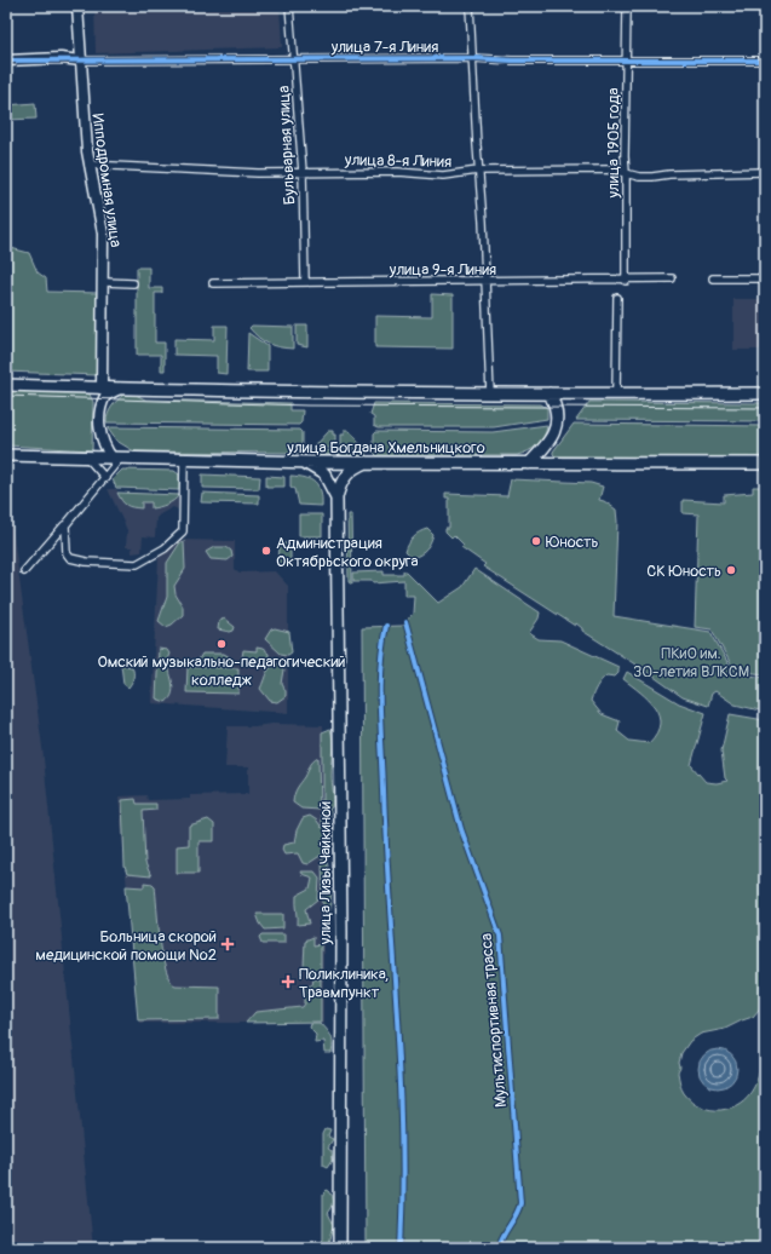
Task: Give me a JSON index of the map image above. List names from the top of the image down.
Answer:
{
  "streets": {
    "main road": [
      "улица 7-я Линия",
      "Ипподромная улица",
      "улица Богдана Хмельницкого",
      "улица Лизы Чайкиной"
    ],
    "street": [
      "улица 1905 года",
      "Бульварная улица",
      "улица 8-я Линия",
      "улица 9-я Линия"
    ],
    "cycle path": ["Мультиспортивная трасса"]
  },
  "crossings": [
    ["улица 7-я Линия", "улица 1905 года"],
    ["улица 7-я Линия", "Бульварная улица"],
    ["улица 7-я Линия", "Ипподромная улица"],
    ["улица 1905 года", "улица 8-я Линия"],
    ["улица 1905 года", "улица 9-я Линия"],
    ["Бульварная улица", "улица 8-я Линия"],
    ["Бульварная улица", "улица 9-я Линия"],
    ["улица 8-я Линия", "Ипподромная улица"]
  ],
  "parks": ["ПКиО им. 30-летия ВЛКСМ"],
  "places": {
    "other": [
      "Юность",
      "Администрация Октябрьского округа",
      "СК Юность",
      "Омский музыкально-педагогический колледж"
    ],
    "health": ["Больница скорой медицинской помощи №2", "Поликлиника, Травмпункт"]
  }
}
